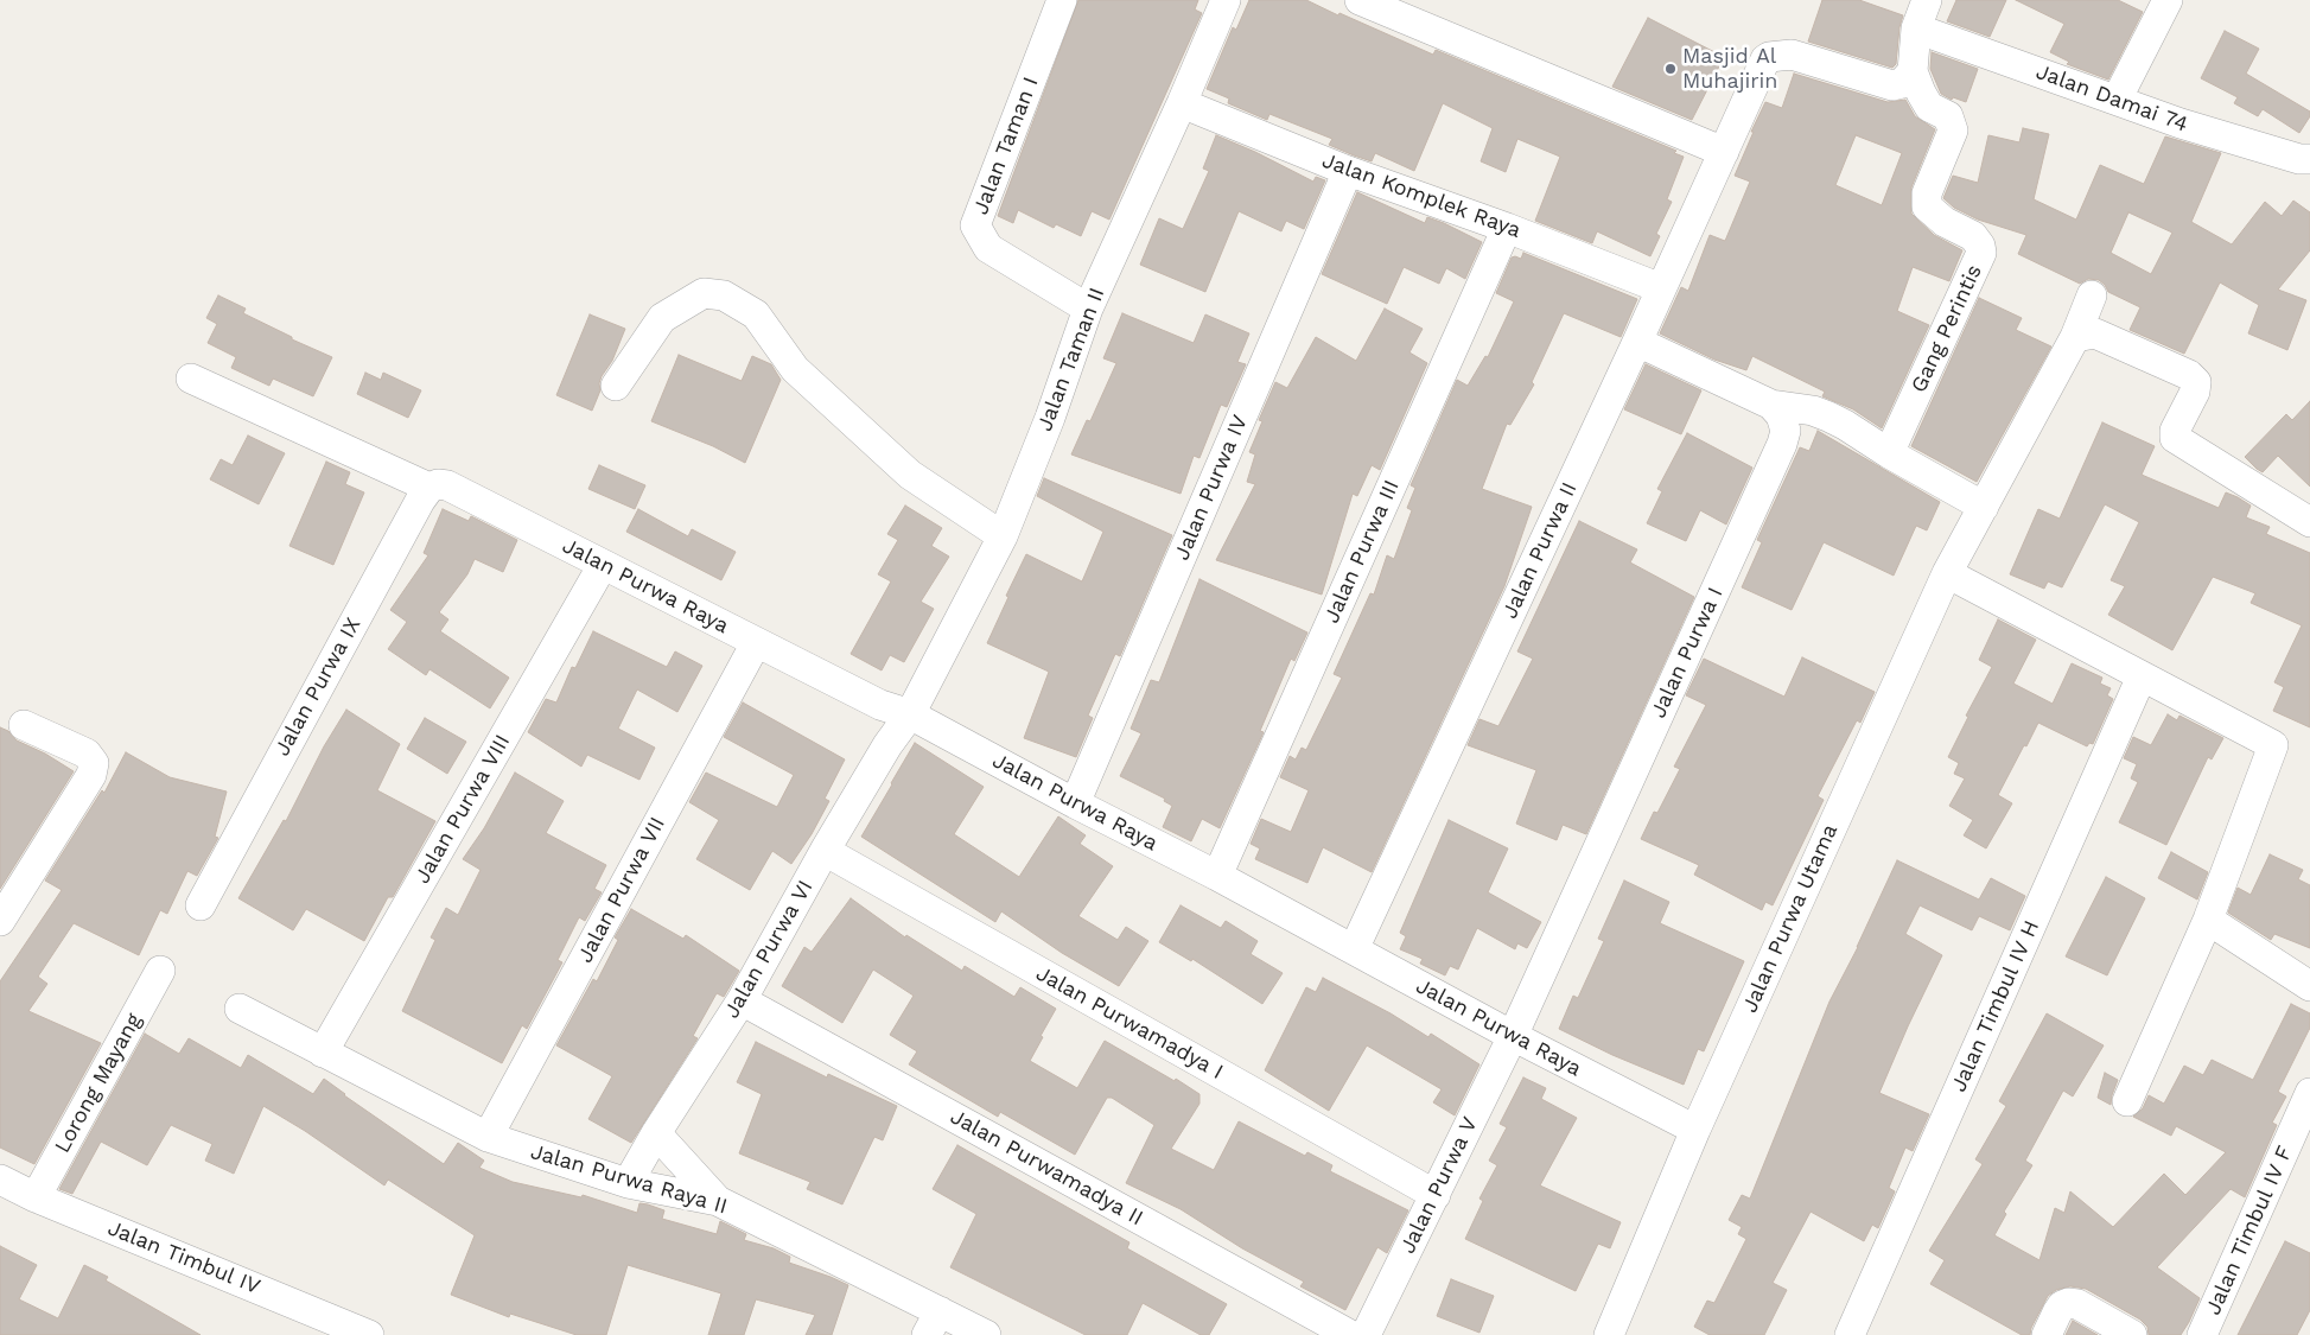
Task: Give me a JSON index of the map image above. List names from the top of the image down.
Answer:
{
  "streets": {
    "street": [
      "Jalan Damai 74",
      "Jalan Taman I",
      "Jalan Komplek Raya",
      "Gang Perintis",
      "Jalan Taman II",
      "Jalan Purwa IV",
      "Jalan Purwa II",
      "Jalan Purwa III",
      "Jalan Purwa Raya",
      "Jalan Purwa I",
      "Jalan Purwa IX",
      "Jalan Purwa VIII",
      "Jalan Purwa VII",
      "Jalan Purwa Utama",
      "Jalan Purwa VI",
      "Jalan Timbul IV H",
      "Jalan Purwamadya I",
      "Lorong Mayang",
      "Jalan Purwamadya II",
      "Jalan Purwa Raya II",
      "Jalan Purwa V",
      "Jalan Timbul IV F",
      "Jalan Timbul IV"
    ]
  },
  "crossings": [
    ["Jalan Damai 74", "Gang Perintis"],
    ["Jalan Taman I", "Jalan Taman II"],
    ["Jalan Komplek Raya", "Jalan Taman II"],
    ["Jalan Komplek Raya", "Jalan Purwa IV"],
    ["Jalan Komplek Raya", "Jalan Purwa II"],
    ["Jalan Komplek Raya", "Jalan Purwa III"],
    ["Gang Perintis", "Jalan Purwa II"],
    ["Jalan Taman II", "Jalan Purwa Raya"],
    ["Jalan Taman II", "Jalan Purwa VI"],
    ["Jalan Purwa IV", "Jalan Purwa Raya"],
    ["Jalan Purwa II", "Jalan Purwa Raya"],
    ["Jalan Purwa III", "Jalan Purwa Raya"],
    ["Jalan Purwa Raya", "Jalan Purwa I"],
    ["Jalan Purwa Raya", "Jalan Purwa IX"],
    ["Jalan Purwa Raya", "Jalan Purwa VIII"],
    ["Jalan Purwa Raya", "Jalan Purwa VII"],
    ["Jalan Purwa Raya", "Jalan Purwa Utama"],
    ["Jalan Purwa Raya", "Jalan Purwa VI"],
    ["Jalan Purwa Raya", "Jalan Purwa V"],
    ["Jalan Purwa I", "Jalan Purwa V"],
    ["Jalan Purwa VIII", "Jalan Purwa Raya II"],
    ["Jalan Purwa VII", "Jalan Purwa Raya II"],
    ["Jalan Purwa VI", "Jalan Purwamadya I"],
    ["Jalan Purwa VI", "Jalan Purwamadya II"],
    ["Jalan Purwa VI", "Jalan Purwa Raya II"],
    ["Jalan Purwamadya I", "Jalan Purwa V"],
    ["Lorong Mayang", "Jalan Timbul IV"]
  ],
  "places": ["Masjid Al Muhajirin"]
}
